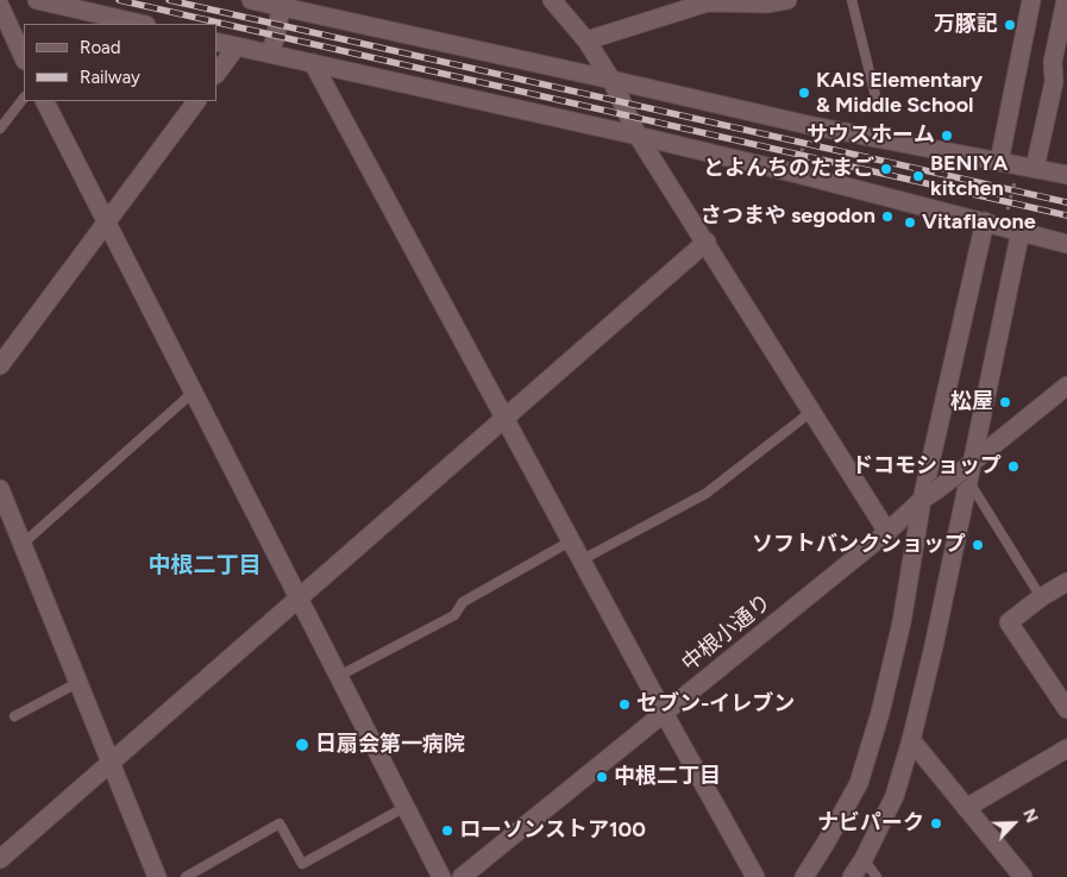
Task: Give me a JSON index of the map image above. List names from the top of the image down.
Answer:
{
  "streets": {
    "street": ["中根小通り"]
  },
  "districts": ["中根二丁目"],
  "places": [
    "万豚記",
    "KAIS Elementary & Middle School",
    "サウスホーム",
    "とよんちのたまご",
    "BENIYA kitchen",
    "さつまや segodon",
    "Vitaflavone",
    "松屋",
    "ドコモショップ",
    "ソフトバンクショップ",
    "セブン-イレブン",
    "日扇会第一病院",
    "中根二丁目",
    "ナビパーク",
    "ローソンストア100"
  ],
  "legend": ["Road", "Railway"],
  "north": "top right"
}
